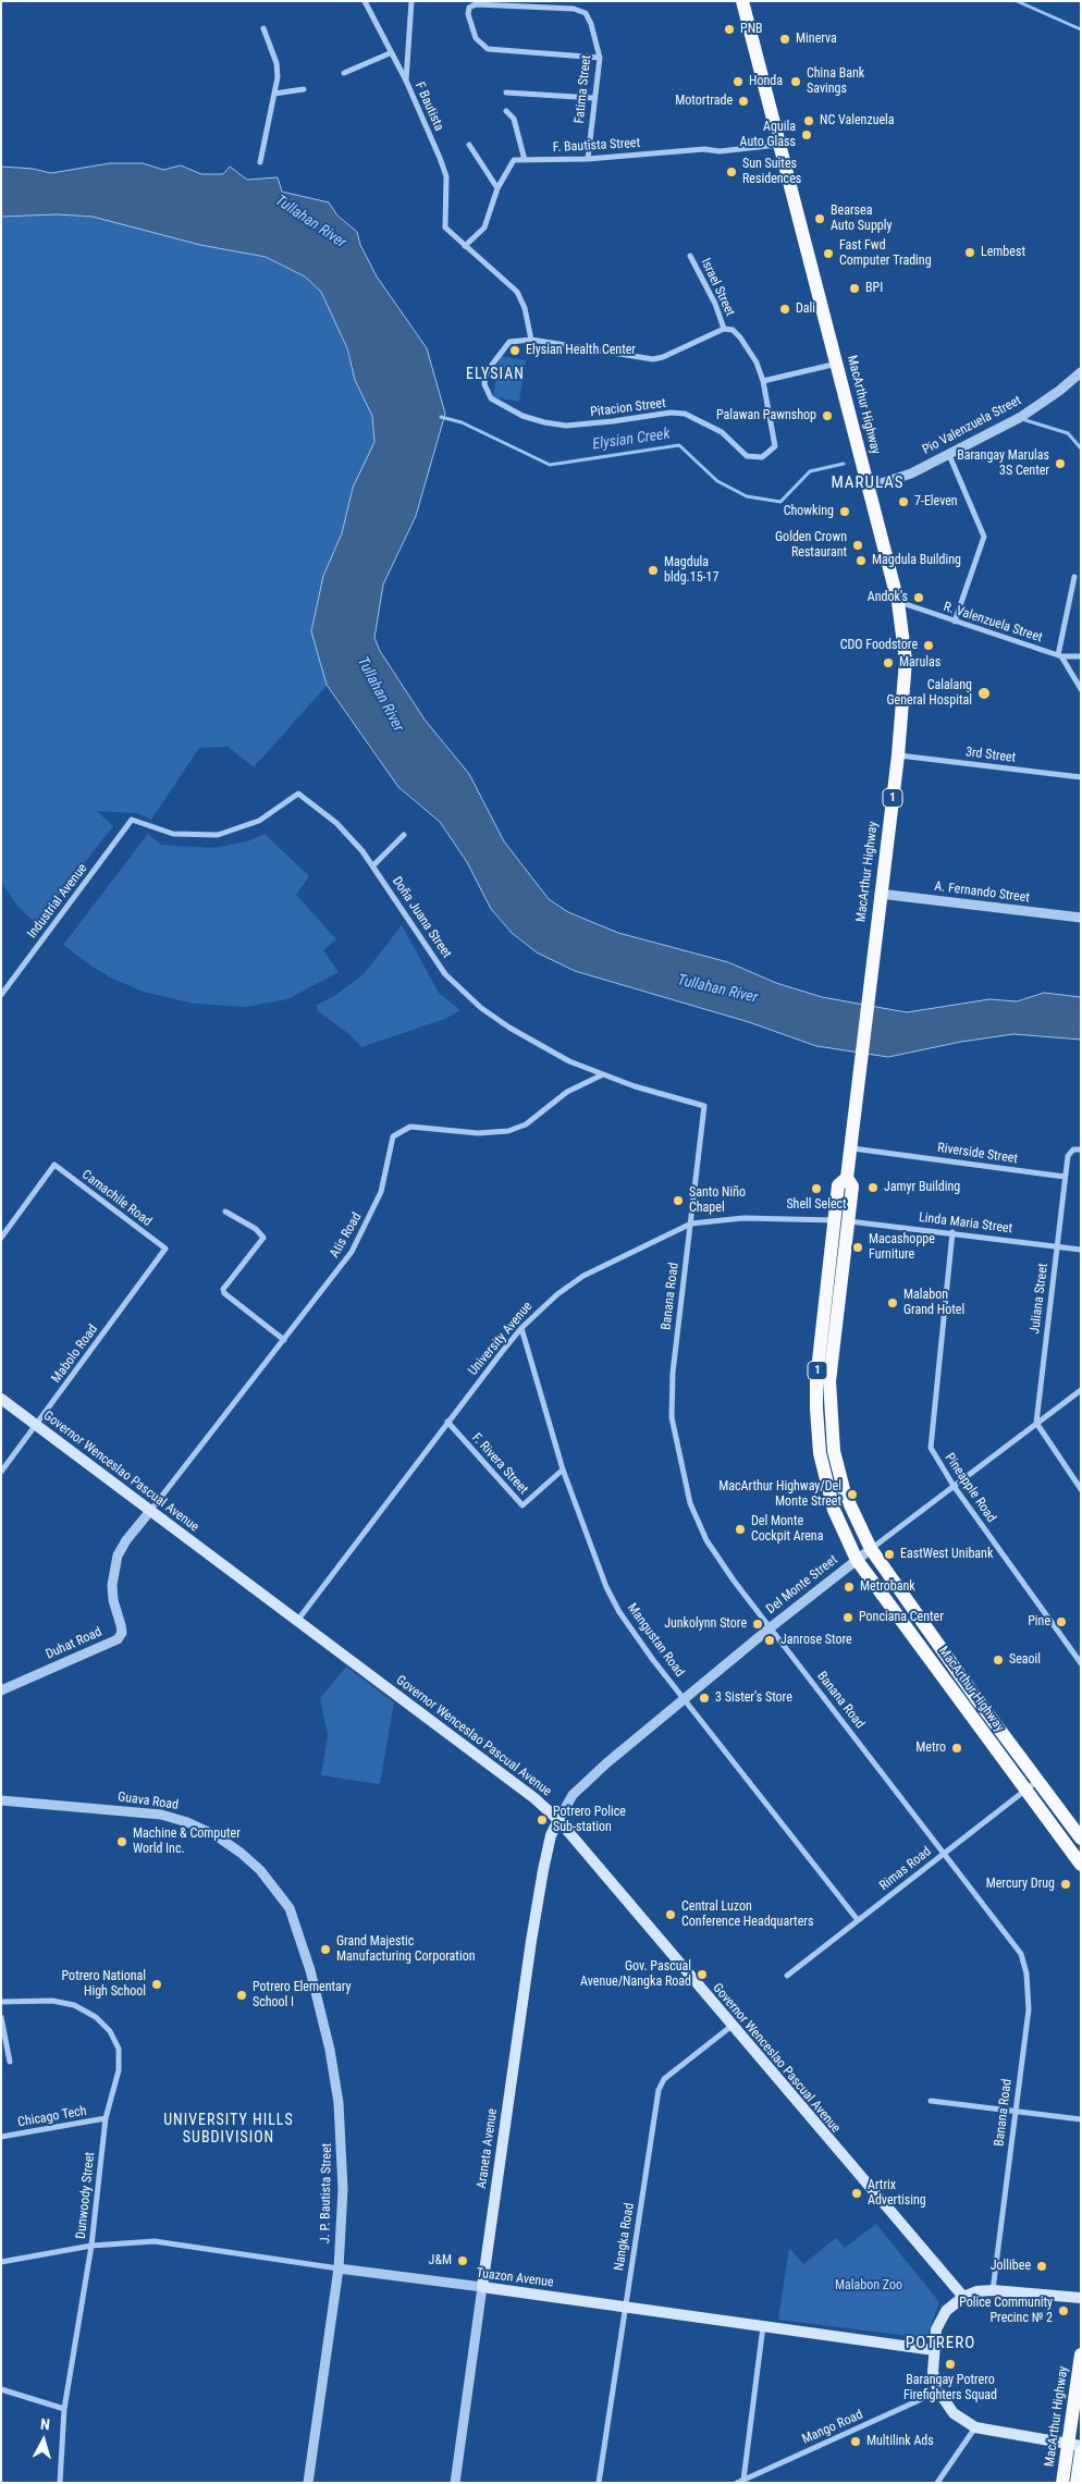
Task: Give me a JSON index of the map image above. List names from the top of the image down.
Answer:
{
  "streets": {
    "highway": ["MacArthur Highway", "1"],
    "main road": ["Governor Wenceslao Pascual Avenue", "Araneta Avenue", "Tuazon Avenue"],
    "street": [
      "Fatima Street",
      "F Bautista",
      "F. Bautista Street",
      "Israel Street",
      "Pitacion Street",
      "Pio Valenzuela Street",
      "R. Valenzuela Street",
      "3rd Street",
      "A. Fernando Street",
      "Industrial Avenue",
      "Doña Juana Street",
      "Riverside Street",
      "Camachile Road",
      "Linda Maria Street",
      "Atis Road",
      "Banana Road",
      "Juliana Street",
      "University Avenue",
      "Mabolo Road",
      "F. Rivera Street",
      "Pineapple Road",
      "Del Monte Street",
      "Mangustan Road",
      "Duhat Road",
      "Guava Road",
      "Rimas Road",
      "Chicago Tech",
      "J. P. Bautista Street",
      "Dunwoody Street",
      "Nangka Road",
      "Mango Road"
    ]
  },
  "crossings": [
    ["Fatima Street", "F. Bautista Street"],
    ["F. Bautista Street", "MacArthur Highway"],
    ["MacArthur Highway", "Pio Valenzuela Street"],
    ["MacArthur Highway", "R. Valenzuela Street"],
    ["MacArthur Highway", "3rd Street"],
    ["MacArthur Highway", "A. Fernando Street"],
    ["MacArthur Highway", "Riverside Street"],
    ["MacArthur Highway", "Linda Maria Street"],
    ["MacArthur Highway", "University Avenue"],
    ["MacArthur Highway", "Del Monte Street"],
    ["MacArthur Highway", "Rimas Road"],
    ["Industrial Avenue", "Doña Juana Street"],
    ["Doña Juana Street", "Atis Road"],
    ["Doña Juana Street", "Banana Road"],
    ["Riverside Street", "Juliana Street"],
    ["Camachile Road", "Mabolo Road"],
    ["Linda Maria Street", "Juliana Street"],
    ["Linda Maria Street", "University Avenue"],
    ["Linda Maria Street", "Pineapple Road"],
    ["Atis Road", "Governor Wenceslao Pascual Avenue"],
    ["Atis Road", "Duhat Road"],
    ["Banana Road", "University Avenue"],
    ["Banana Road", "Del Monte Street"],
    ["Banana Road", "Rimas Road"],
    ["Juliana Street", "Del Monte Street"],
    ["University Avenue", "F. Rivera Street"],
    ["University Avenue", "Governor Wenceslao Pascual Avenue"],
    ["University Avenue", "Mangustan Road"],
    ["Mabolo Road", "Governor Wenceslao Pascual Avenue"],
    ["F. Rivera Street", "Mangustan Road"],
    ["Governor Wenceslao Pascual Avenue", "Del Monte Street"],
    ["Governor Wenceslao Pascual Avenue", "Duhat Road"],
    ["Governor Wenceslao Pascual Avenue", "Araneta Avenue"],
    ["Governor Wenceslao Pascual Avenue", "Nangka Road"],
    ["Pineapple Road", "Del Monte Street"],
    ["Del Monte Street", "Mangustan Road"],
    ["Del Monte Street", "Araneta Avenue"],
    ["Mangustan Road", "Rimas Road"],
    ["Guava Road", "J. P. Bautista Street"],
    ["Chicago Tech", "Dunwoody Street"],
    ["Araneta Avenue", "Tuazon Avenue"],
    ["J. P. Bautista Street", "Tuazon Avenue"],
    ["Dunwoody Street", "Tuazon Avenue"],
    ["Nangka Road", "Tuazon Avenue"]
  ],
  "districts": [
    "ELYSIAN",
    "MARULAS",
    "UNIVERSITY HILLS SUBDIVISION",
    "POTRERO"
  ],
  "water": ["Tullahan River", "Elysian Creek"],
  "parks": ["Malabon Zoo"],
  "places": [
    "PNB",
    "Minerva",
    "Honda",
    "China Bank Savings",
    "Motortrade",
    "NC Valenzuela",
    "Aguila Auto Glass",
    "Sun Suites Residences",
    "Bearsea Auto Supply",
    "Lembest",
    "Fast Fwd Computer Trading",
    "BPI",
    "Dali",
    "Elysian Health Center",
    "Palawan Pawnshop",
    "Barangay Marulas 3S Center",
    "7-Eleven",
    "Chowking",
    "Golden Crown Restaurant",
    "Magdula Building",
    "Magdula bldg.15-17",
    "Andok's",
    "CDO Foodstore",
    "Marulas",
    "Calalang General Hospital",
    "Jamyr Building",
    "Shell Select",
    "Santo Niño Chapel",
    "Macashoppe Furniture",
    "Malabon Grand Hotel",
    "MacArthur Highway/Del Monte Street",
    "Del Monte Cockpit Arena",
    "EastWest Unibank",
    "Metrobank",
    "Ponciana Center",
    "Pine",
    "Junkolynn Store",
    "Janrose Store",
    "Seaoil",
    "3 Sister's Store",
    "Metro",
    "Potrero Police Sub-station",
    "Machine & Computer World Inc.",
    "Mercury Drug",
    "Central Luzon Conference Headquarters",
    "Grand Majestic Manufacturing Corporation",
    "Gov. Pascual Avenue/Nangka Road",
    "Potrero National High School",
    "Potrero Elementary School I",
    "Artrix Advertising",
    "J&M",
    "Jollibee",
    "Police Community Precinc № 2",
    "Barangay Potrero Firefighters Squad",
    "Multilink Ads"
  ],
  "north": "top"
}
